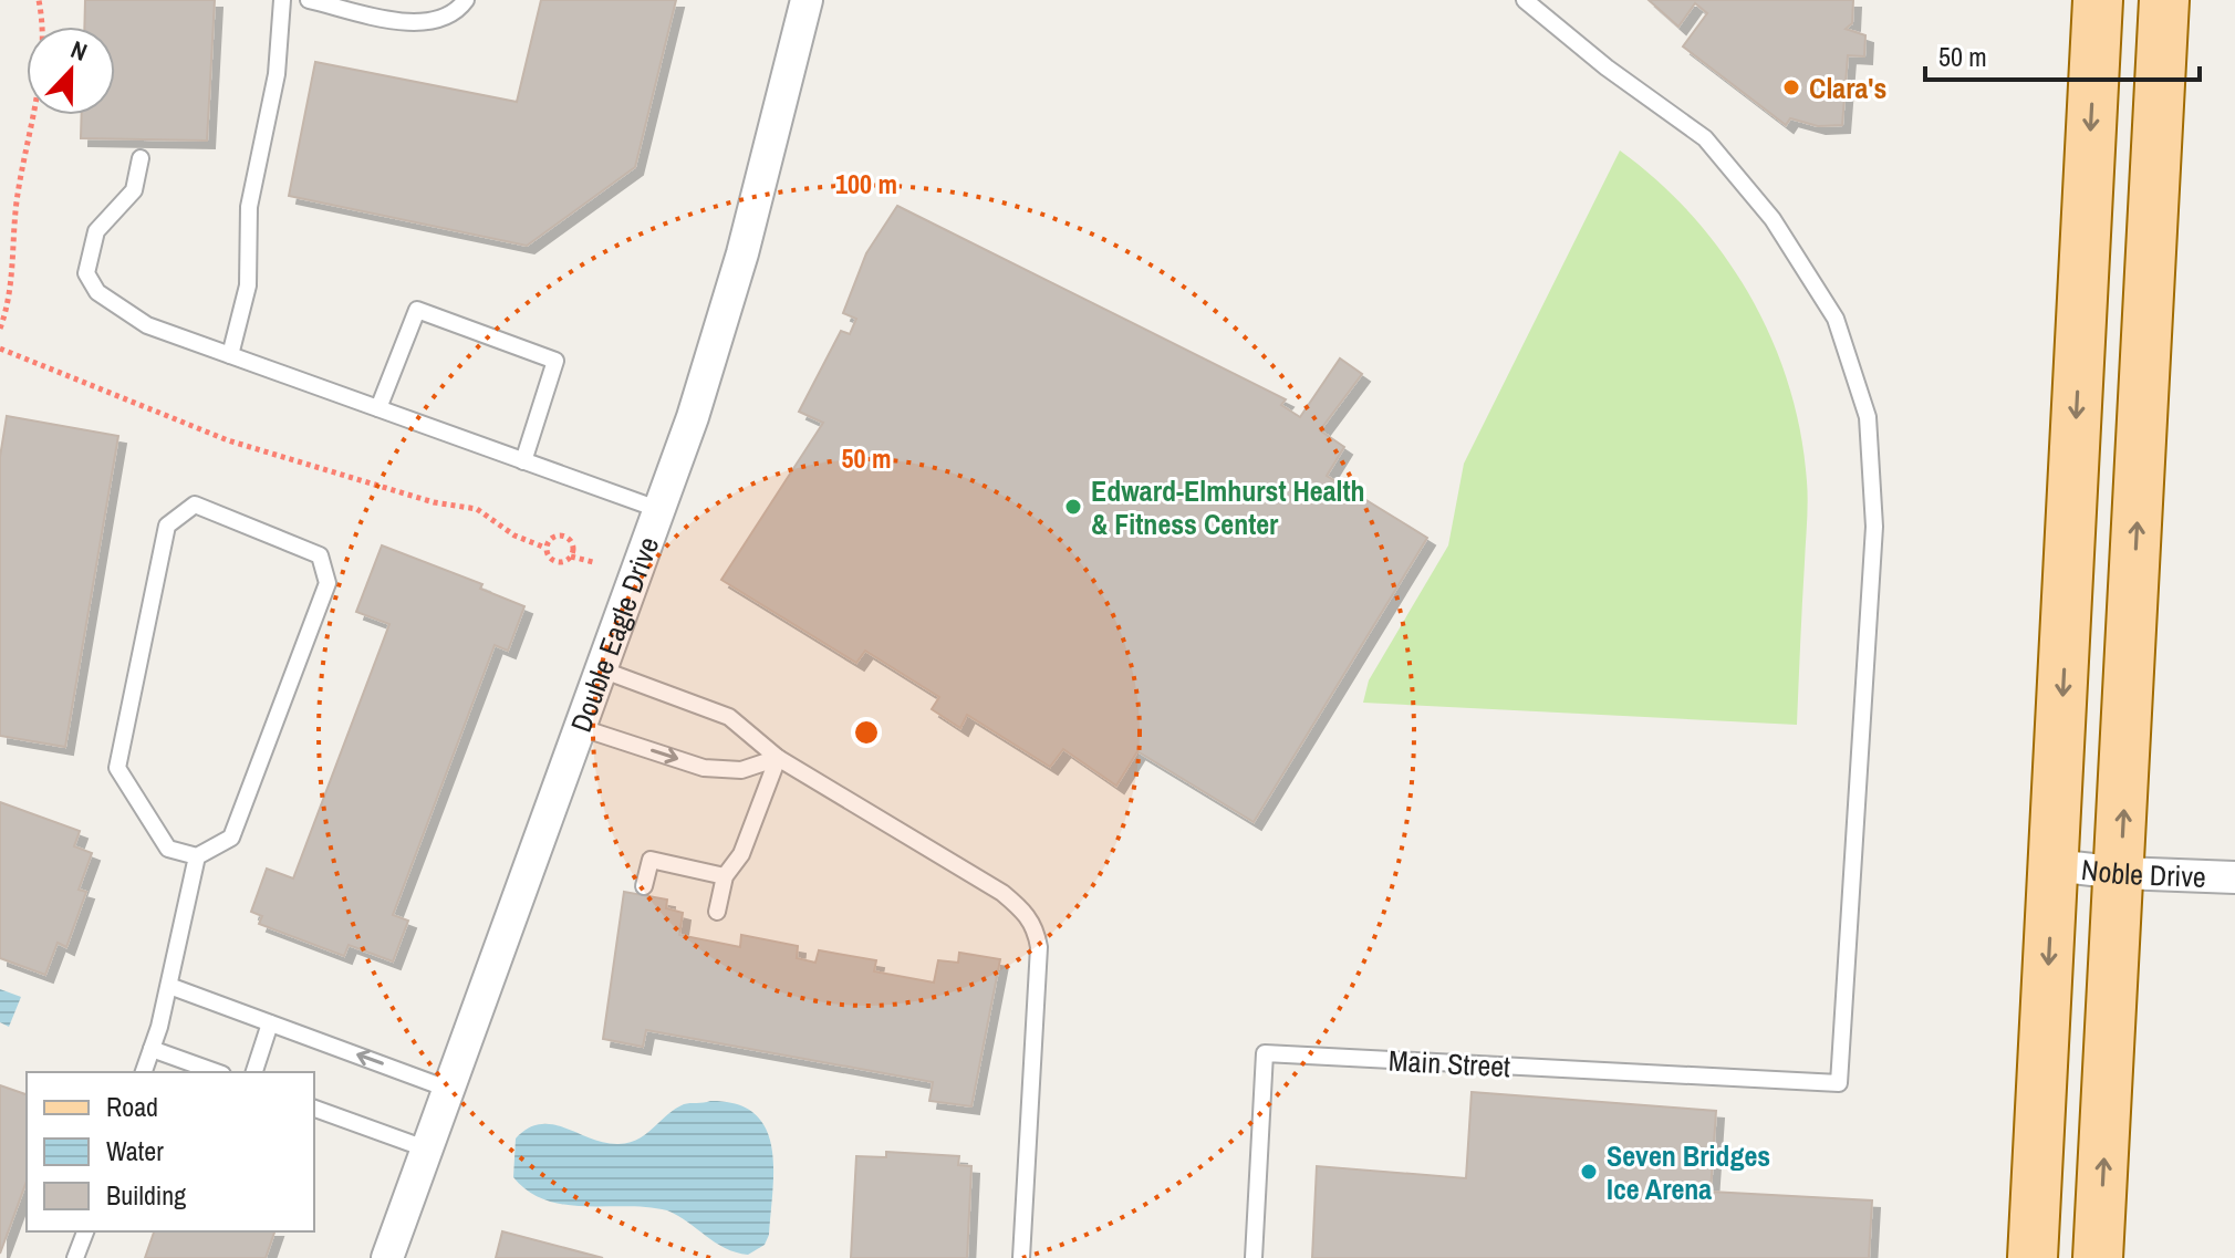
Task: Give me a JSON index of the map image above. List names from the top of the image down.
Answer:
{
  "streets": {
    "street": ["Double Eagle Drive", "Noble Drive"],
    "lane": ["Main Street"]
  },
  "places": ["Clara's", "Edward-Elmhurst Health & Fitness Center", "Seven Bridges Ice Arena"],
  "legend": ["Road", "Water", "Building"],
  "scale_bar": "50 m",
  "north": "top",
  "rings": ["100 m", "50 m"]
}
